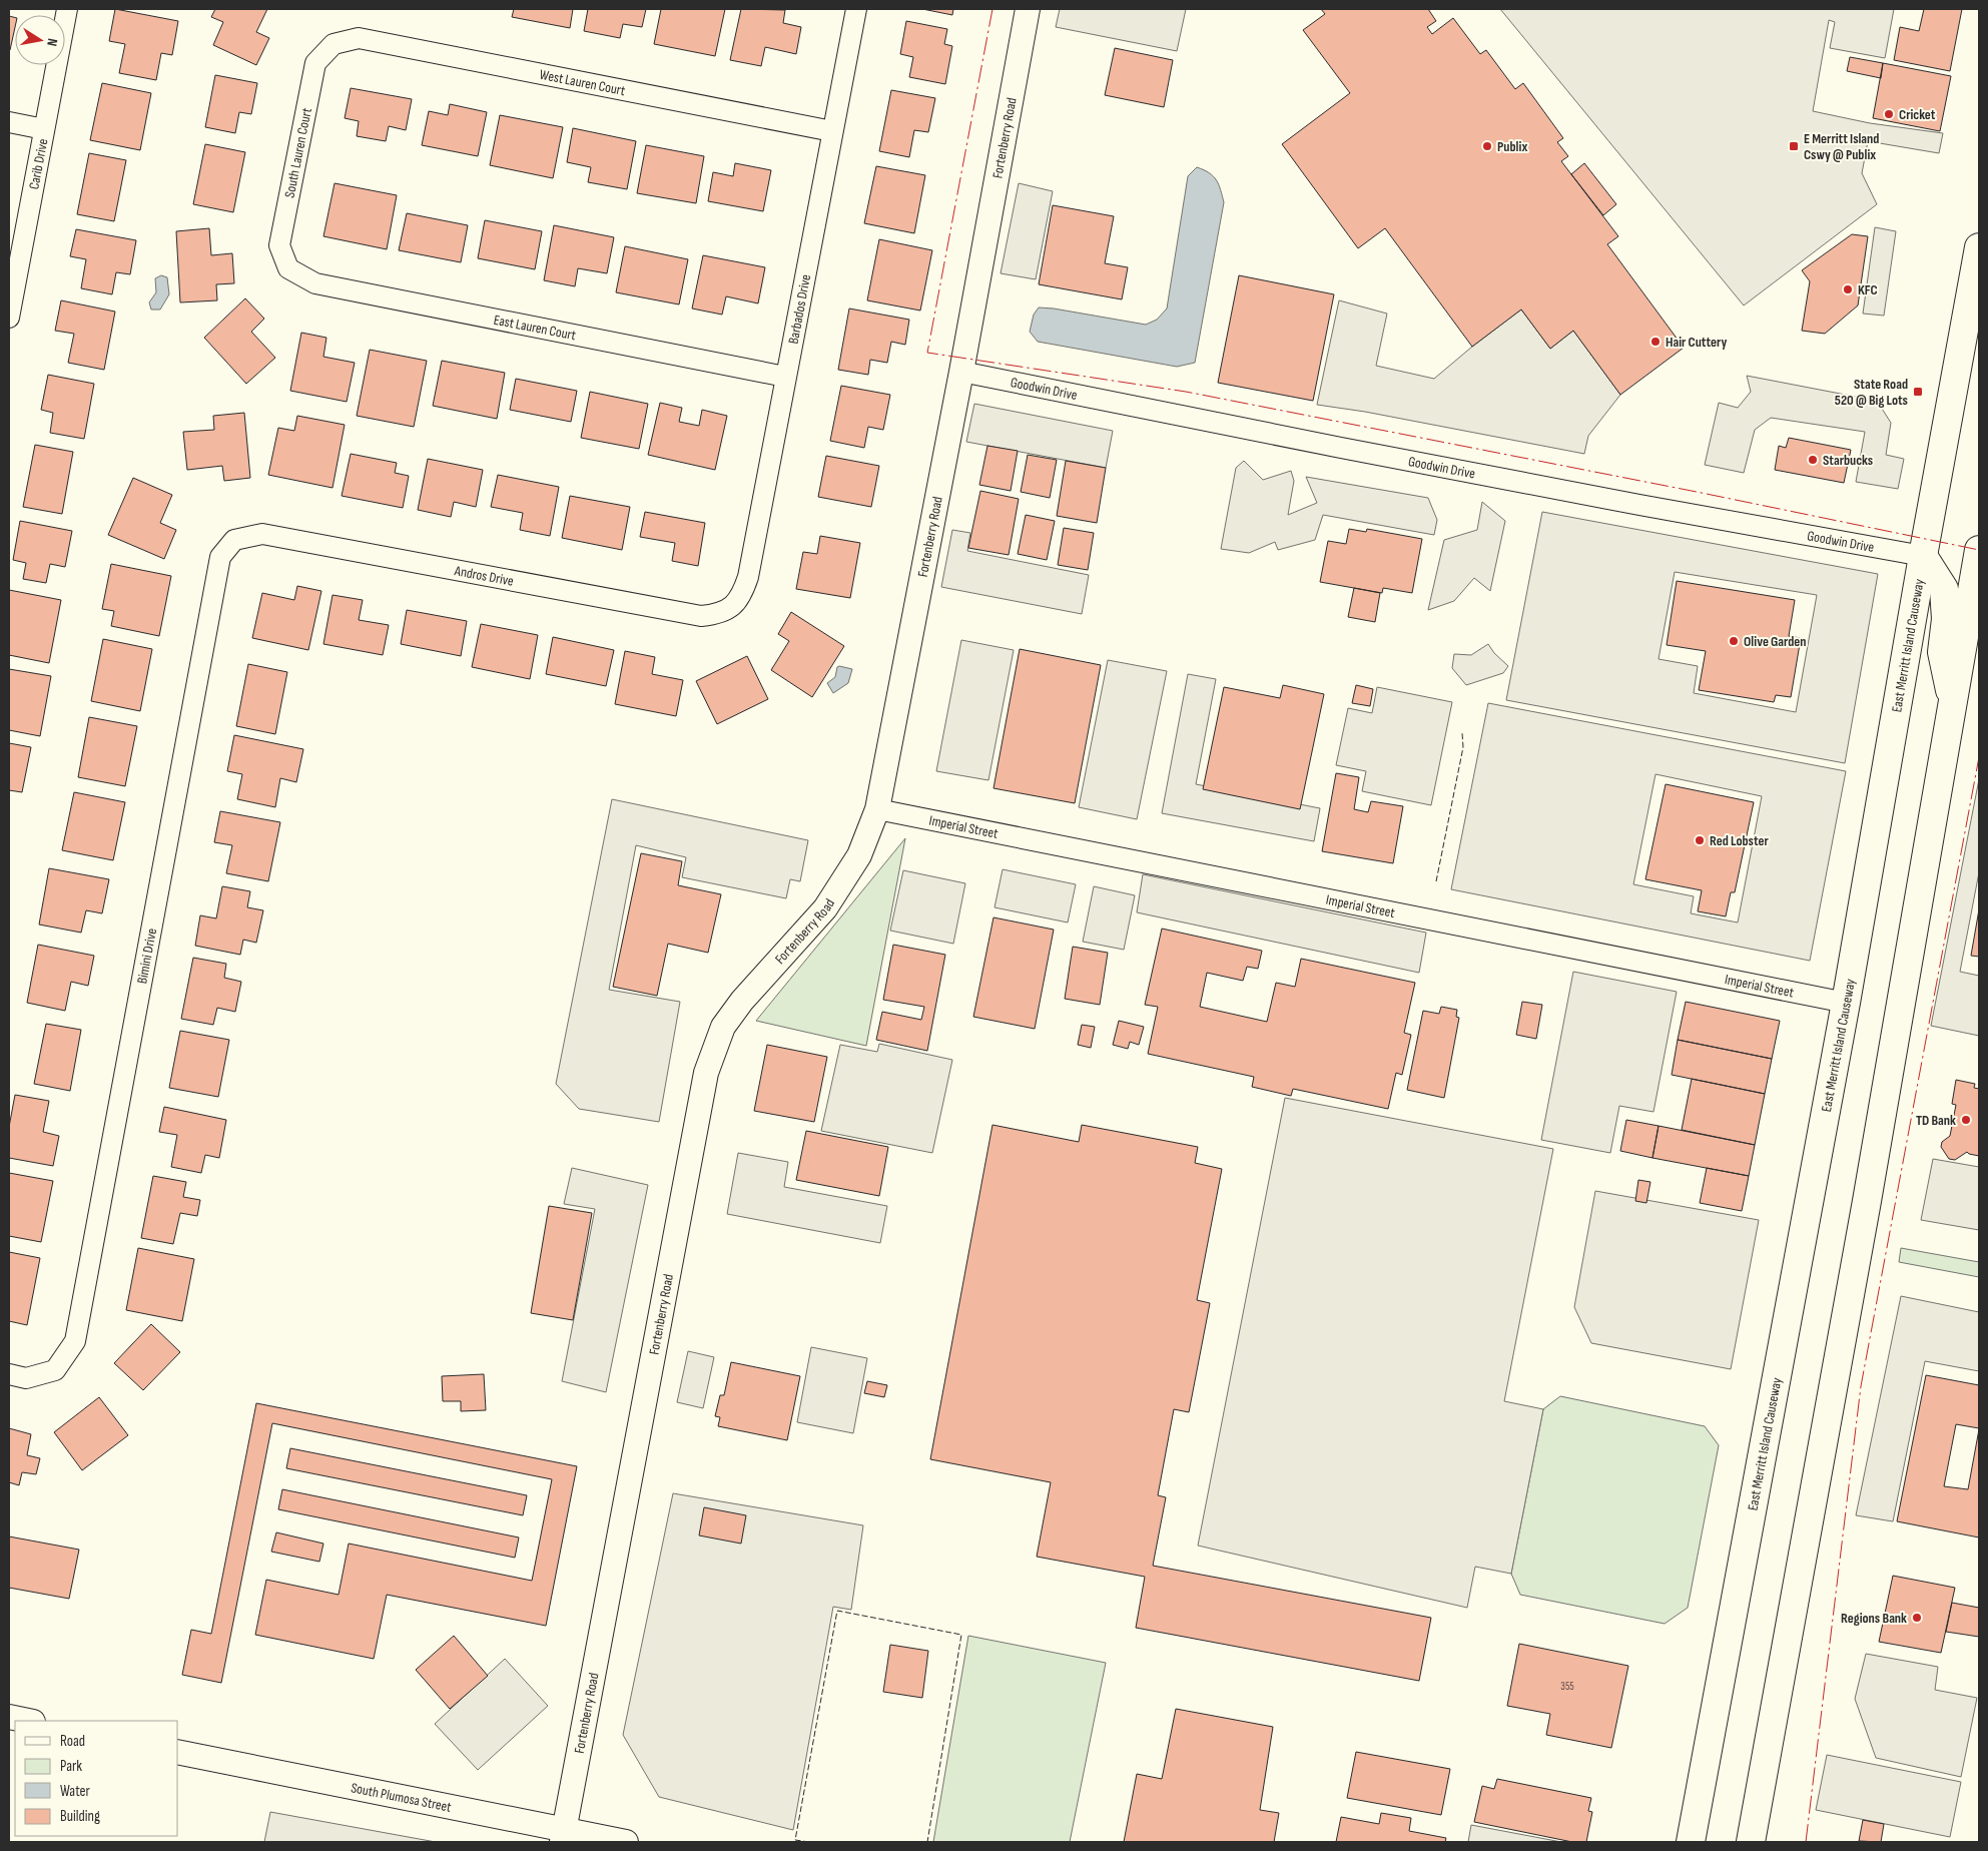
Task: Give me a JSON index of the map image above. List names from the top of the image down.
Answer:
{
  "streets": {
    "main road": ["East Merritt Island Causeway"],
    "street": [
      "West Lauren Court",
      "Fortenberry Road",
      "South Lauren Court",
      "Carib Drive",
      "Barbados Drive",
      "East Lauren Court",
      "Goodwin Drive",
      "Andros Drive",
      "Imperial Street",
      "Bimini Drive",
      "South Plumosa Street"
    ]
  },
  "crossings": [
    ["West Lauren Court", "South Lauren Court"],
    ["West Lauren Court", "Barbados Drive"],
    ["Fortenberry Road", "Goodwin Drive"],
    ["Fortenberry Road", "Imperial Street"],
    ["Fortenberry Road", "South Plumosa Street"],
    ["South Lauren Court", "East Lauren Court"],
    ["Barbados Drive", "East Lauren Court"],
    ["Barbados Drive", "Andros Drive"],
    ["Goodwin Drive", "East Merritt Island Causeway"],
    ["Andros Drive", "Bimini Drive"],
    ["East Merritt Island Causeway", "Imperial Street"]
  ],
  "places": {
    "other": [
      "Cricket",
      "Publix",
      "KFC",
      "Hair Cuttery",
      "Starbucks",
      "Olive Garden",
      "Red Lobster",
      "TD Bank",
      "Regions Bank"
    ],
    "transit": ["E Merritt Island Cswy @ Publix", "State Road 520 @ Big Lots"]
  },
  "house_numbers": ["355"],
  "legend": [
    "Road",
    "Park",
    "Water",
    "Building"
  ],
  "north": "right"
}
